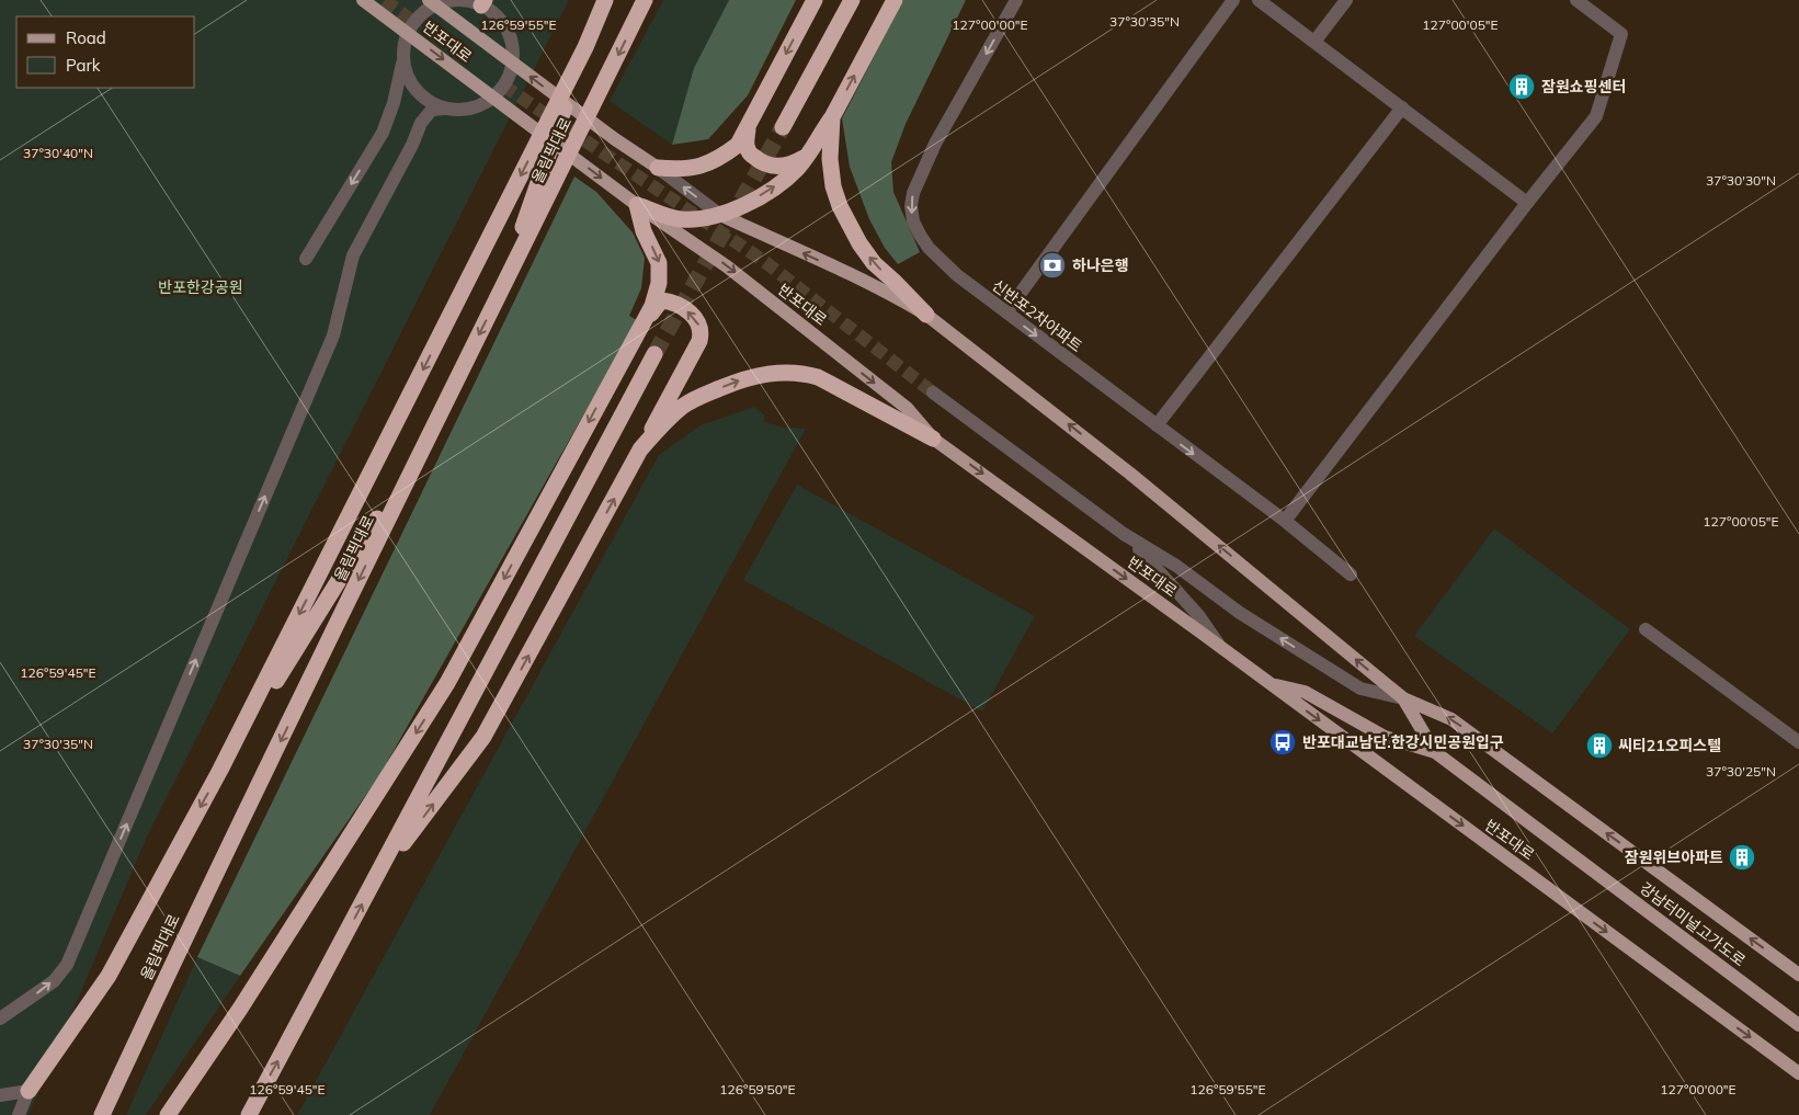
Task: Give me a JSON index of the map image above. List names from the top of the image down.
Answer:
{
  "streets": {
    "highway": ["올림픽대로"],
    "main road": ["반포대로", "강남터미널고가도로"],
    "street": ["신반포2차아파트"]
  },
  "one_way": ["신반포2차아파트"],
  "parks": ["반포한강공원"],
  "places": {
    "building": ["잠원쇼핑센터", "씨티21오피스텔", "잠원위브아파트"],
    "bank": ["하나은행"],
    "bus stop": ["반포대교남단.한강시민공원입구"]
  },
  "legend": ["Road", "Park"],
  "coordinates": [
    "37°30'35\"N",
    "126°59'55\"E",
    "127°00'00\"E",
    "127°00'05\"E",
    "37°30'40\"N",
    "37°30'30\"N",
    "126°59'45\"E",
    "37°30'25\"N",
    "126°59'50\"E"
  ]
}
